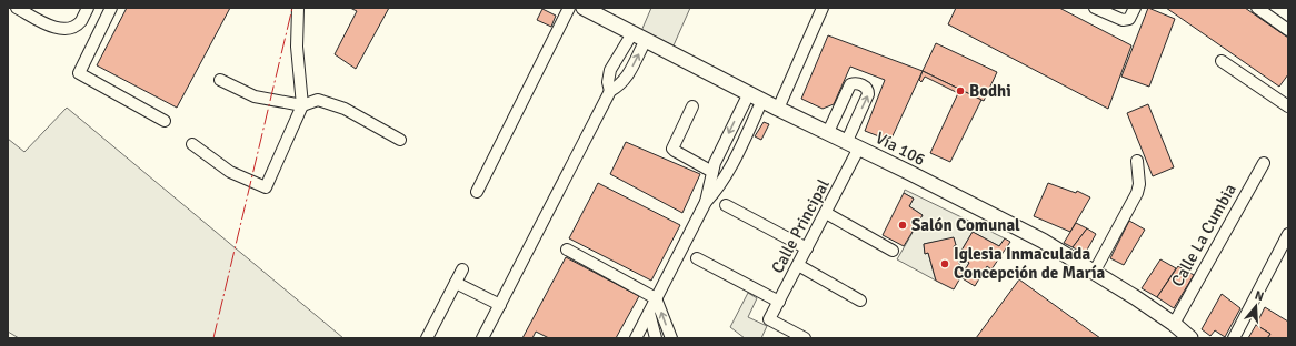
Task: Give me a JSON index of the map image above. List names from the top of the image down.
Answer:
{
  "streets": {
    "main road": ["Vía 106"],
    "street": ["Calle Principal", "Calle La Cumbia"]
  },
  "crossings": [
    ["Vía 106", "Calle Principal"],
    ["Vía 106", "Calle La Cumbia"]
  ],
  "places": ["Bodhi", "Salón Comunal", "Iglesia Inmaculada Concepción de María"],
  "north": "top"
}
